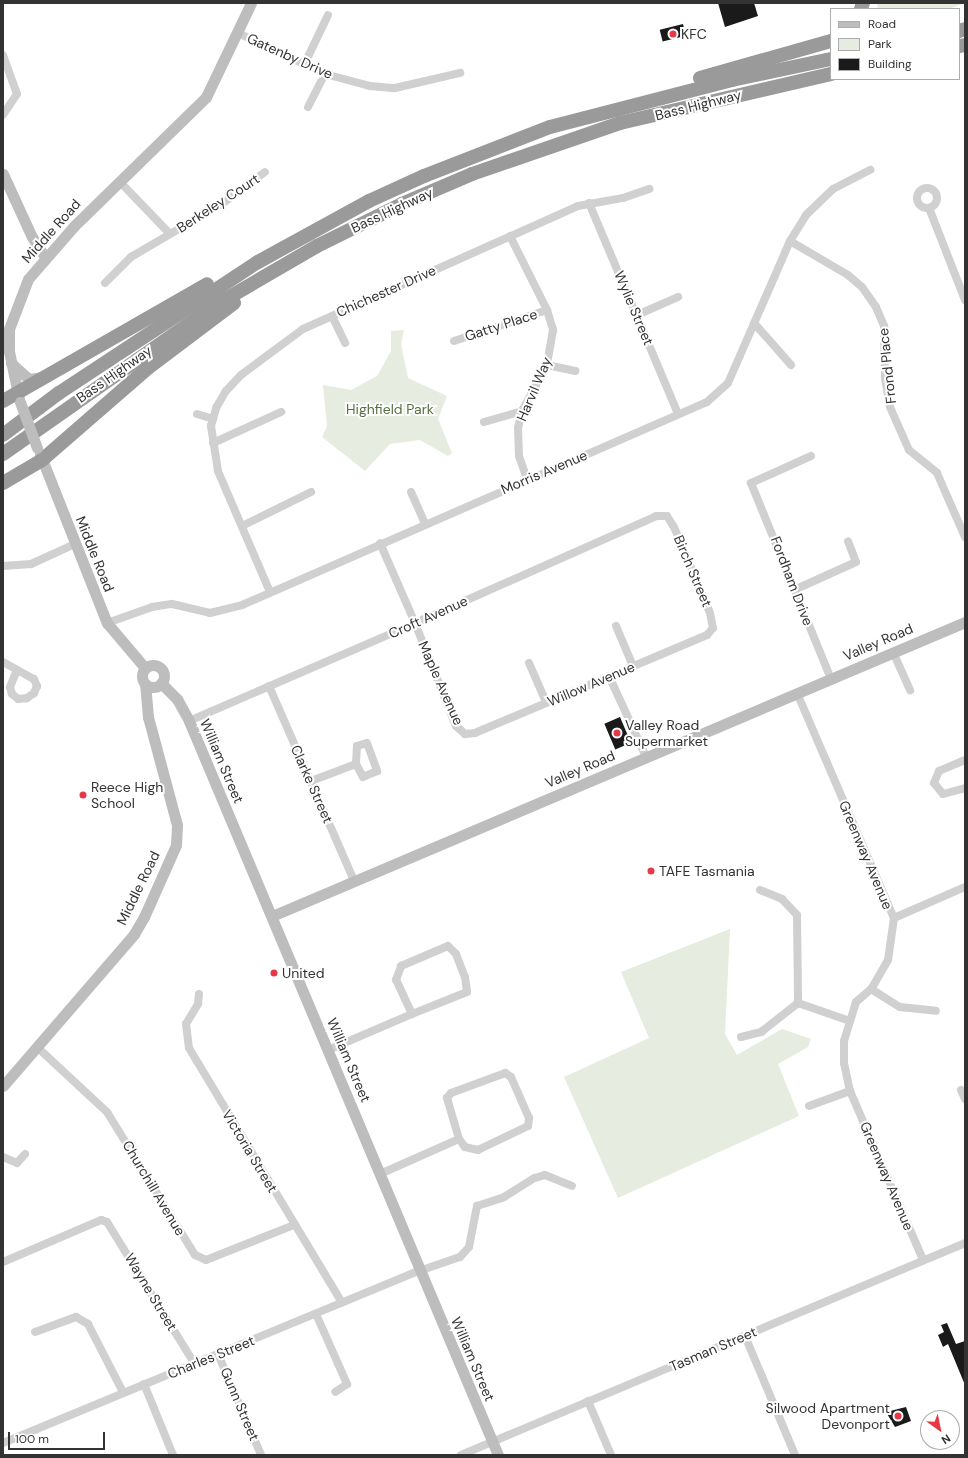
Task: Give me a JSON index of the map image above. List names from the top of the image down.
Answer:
{
  "streets": {
    "highway": ["Bass Highway"],
    "main road": ["Middle Road", "Valley Road", "William Street"],
    "street": [
      "Gatenby Drive",
      "Berkeley Court",
      "Chichester Drive",
      "Wylie Street",
      "Gatty Place",
      "Frond Place",
      "Harvil Way",
      "Morris Avenue",
      "Birch Street",
      "Fordham Drive",
      "Croft Avenue",
      "Maple Avenue",
      "Willow Avenue",
      "Clarke Street",
      "Greenway Avenue",
      "Victoria Street",
      "Churchill Avenue",
      "Wayne Street",
      "Tasman Street",
      "Charles Street",
      "Gunn Street"
    ]
  },
  "crossings": [
    ["Gatenby Drive", "Middle Road"],
    ["Berkeley Court", "Middle Road"],
    ["Middle Road", "Morris Avenue"],
    ["Middle Road", "William Street"],
    ["Middle Road", "Churchill Avenue"],
    ["Chichester Drive", "Wylie Street"],
    ["Chichester Drive", "Harvil Way"],
    ["Chichester Drive", "Morris Avenue"],
    ["Wylie Street", "Morris Avenue"],
    ["Gatty Place", "Harvil Way"],
    ["Frond Place", "Morris Avenue"],
    ["Harvil Way", "Morris Avenue"],
    ["Morris Avenue", "Maple Avenue"],
    ["Birch Street", "Croft Avenue"],
    ["Birch Street", "Willow Avenue"],
    ["Fordham Drive", "Valley Road"],
    ["Croft Avenue", "Maple Avenue"],
    ["Croft Avenue", "William Street"],
    ["Croft Avenue", "Clarke Street"],
    ["Valley Road", "William Street"],
    ["Valley Road", "Clarke Street"],
    ["Valley Road", "Greenway Avenue"],
    ["Maple Avenue", "Willow Avenue"],
    ["William Street", "Tasman Street"],
    ["William Street", "Charles Street"],
    ["Greenway Avenue", "Tasman Street"],
    ["Victoria Street", "Churchill Avenue"],
    ["Victoria Street", "Charles Street"],
    ["Wayne Street", "Charles Street"],
    ["Charles Street", "Gunn Street"]
  ],
  "parks": ["Highfield Park"],
  "places": [
    "KFC",
    "Valley Road Supermarket",
    "Reece High School",
    "TAFE Tasmania",
    "United",
    "Silwood Apartment Devonport"
  ],
  "legend": ["Road", "Park", "Building"],
  "scale_bar": "100 m",
  "north": "bottom right"
}
